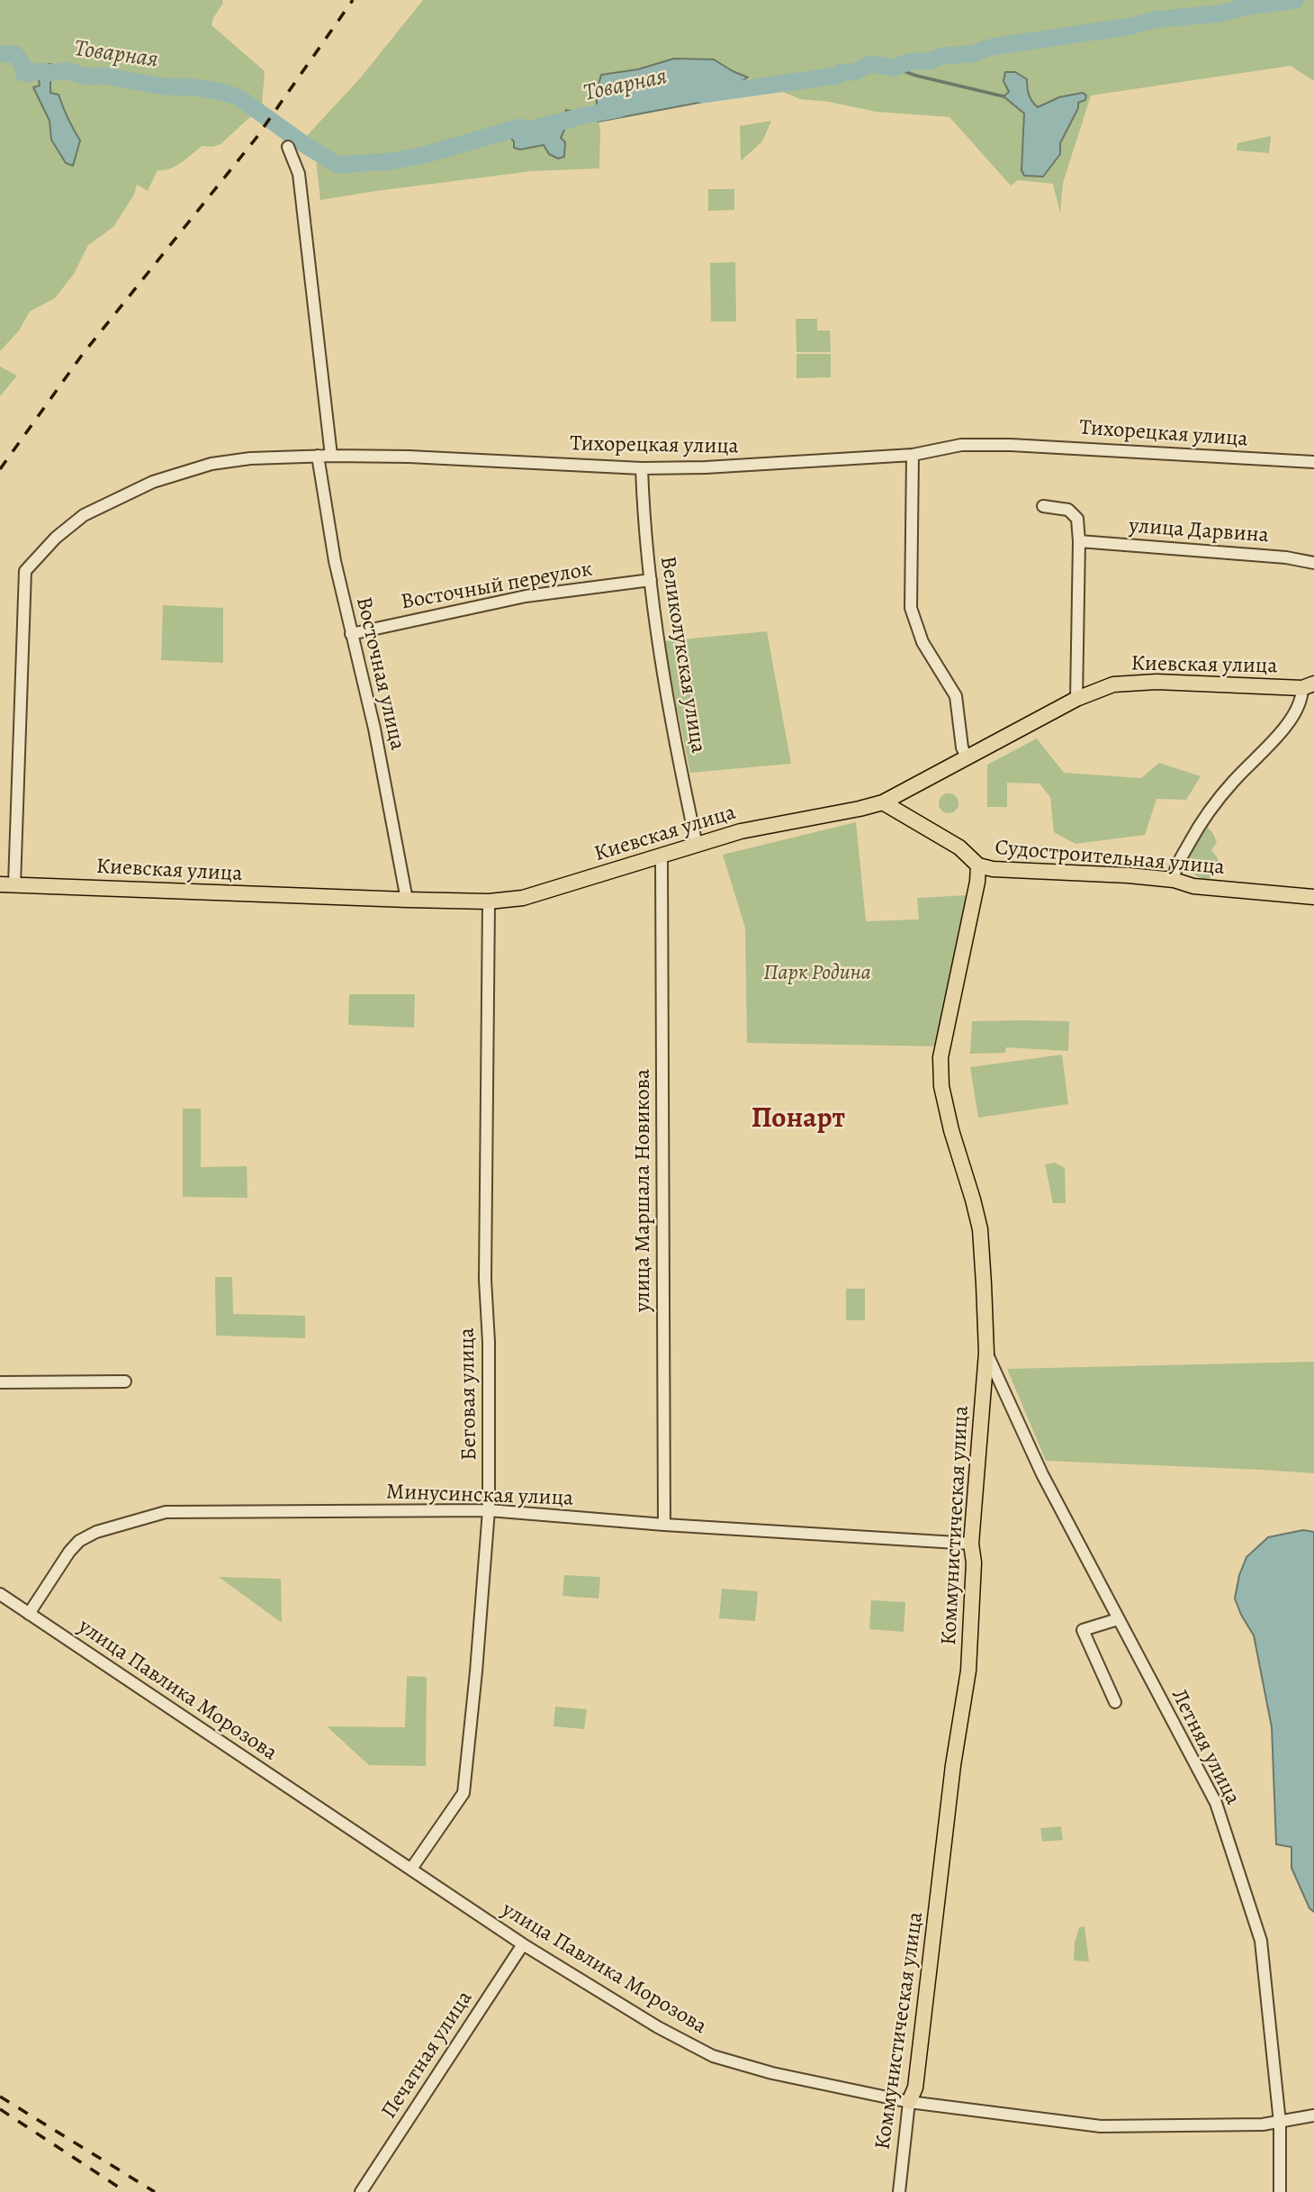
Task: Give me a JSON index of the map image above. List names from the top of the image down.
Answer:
{
  "streets": {
    "main road": ["Киевская улица", "Судостроительная улица", "Коммунистическая улица"],
    "street": [
      "Тихорецкая улица",
      "улица Дарвина",
      "Восточный переулок",
      "Великолукская улица",
      "Восточная улица",
      "улица Маршала Новикова",
      "Беговая улица",
      "Минусинская улица",
      "улица Павлика Морозова",
      "Летняя улица",
      "Печатная улица"
    ]
  },
  "crossings": [
    ["Тихорецкая улица", "Великолукская улица"],
    ["Тихорецкая улица", "Киевская улица"],
    ["Тихорецкая улица", "Восточная улица"],
    ["Восточный переулок", "Великолукская улица"],
    ["Восточный переулок", "Восточная улица"],
    ["Великолукская улица", "Киевская улица"],
    ["Киевская улица", "Восточная улица"],
    ["Киевская улица", "Судостроительная улица"],
    ["Киевская улица", "улица Маршала Новикова"],
    ["Киевская улица", "Беговая улица"],
    ["Судостроительная улица", "Коммунистическая улица"],
    ["улица Маршала Новикова", "Минусинская улица"],
    ["Беговая улица", "Минусинская улица"],
    ["Беговая улица", "улица Павлика Морозова"],
    ["Минусинская улица", "Коммунистическая улица"],
    ["Минусинская улица", "улица Павлика Морозова"],
    ["Коммунистическая улица", "улица Павлика Морозова"],
    ["Коммунистическая улица", "Летняя улица"],
    ["улица Павлика Морозова", "Летняя улица"],
    ["улица Павлика Морозова", "Печатная улица"]
  ],
  "districts": ["Понарт"],
  "water": ["Товарная"],
  "parks": ["Парк Родина"]
}
